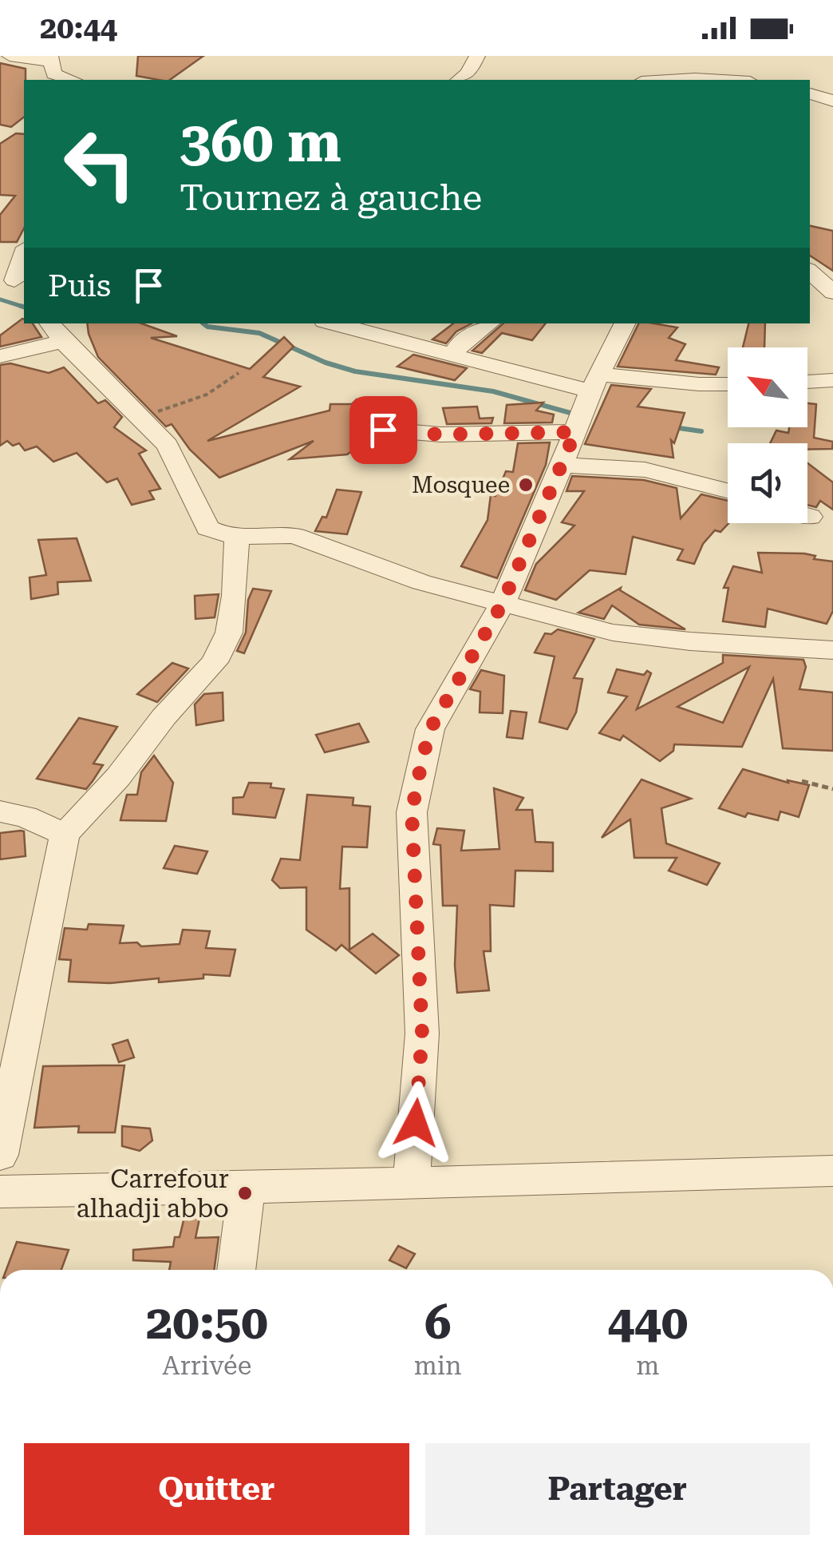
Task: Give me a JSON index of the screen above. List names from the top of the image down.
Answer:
{
  "places": ["Mosquee", "Carrefour alhadji abbo"],
  "north": "top left",
  "page": {
    "status": "20:44",
    "turn": ["360 m", "Tournez à gauche"],
    "then": "Puis",
    "eta": [
      "20:50",
      "Arrivée",
      "6",
      "min",
      "440",
      "m"
    ],
    "buttons": ["Quitter", "Partager"]
  }
}
